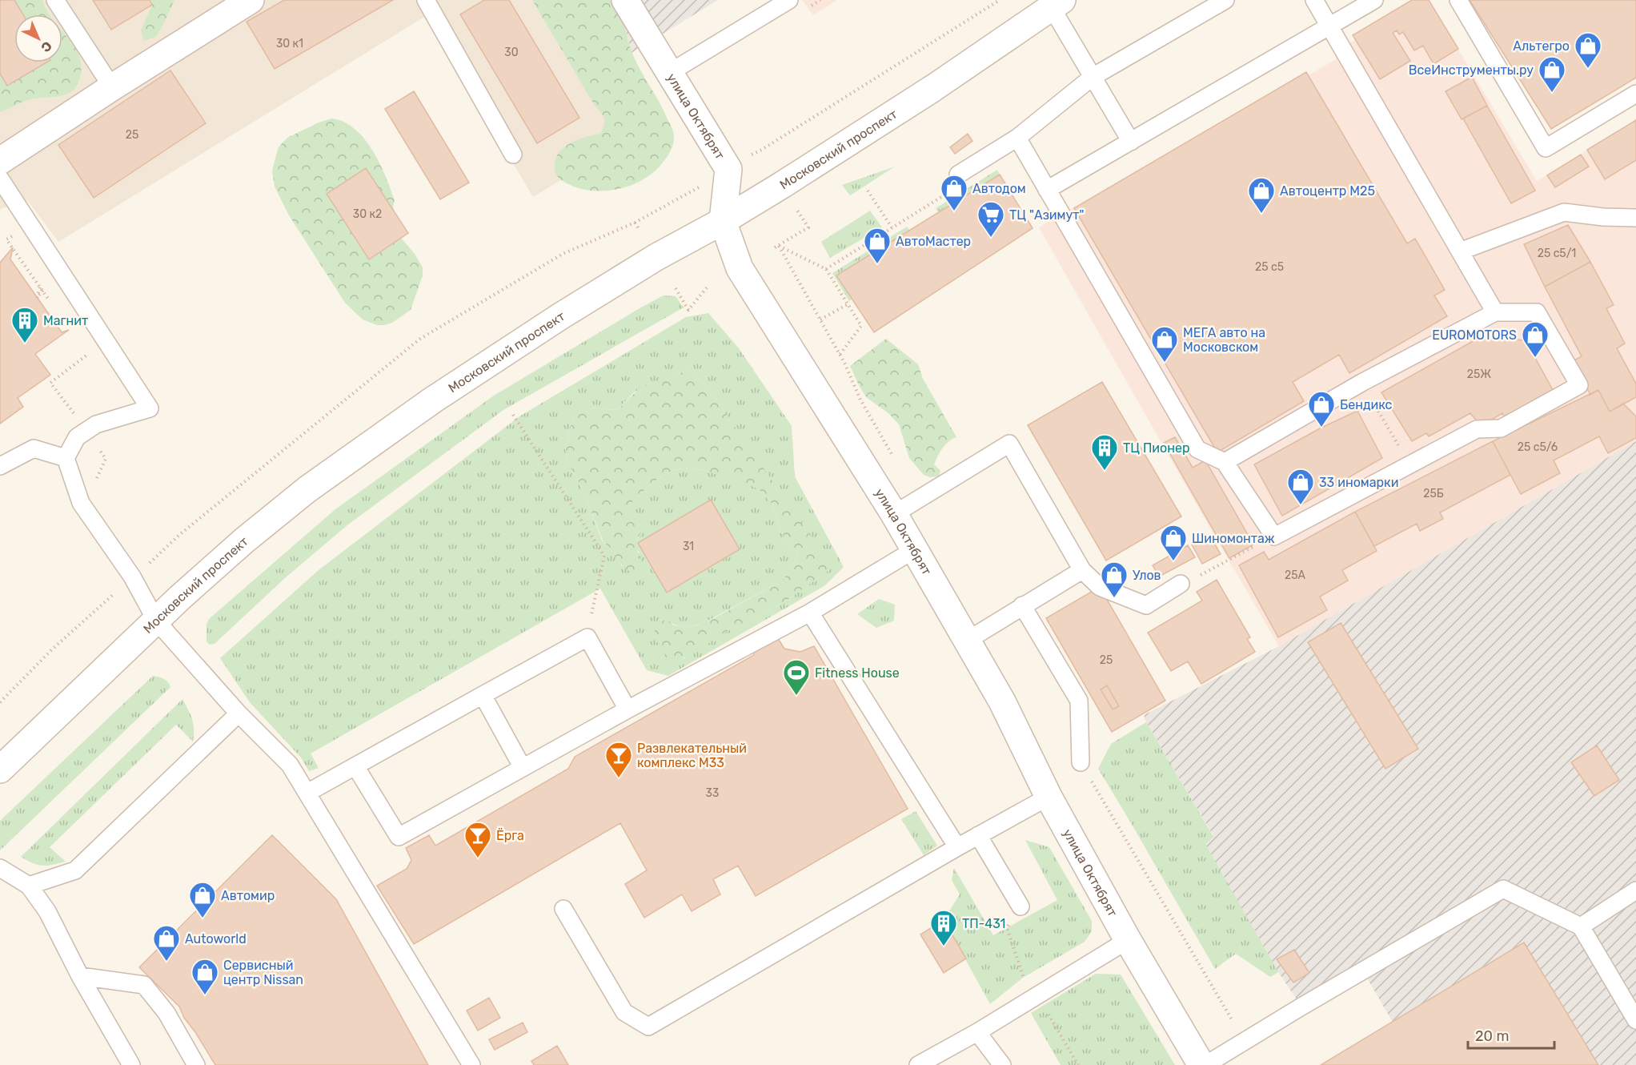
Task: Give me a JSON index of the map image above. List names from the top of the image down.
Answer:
{
  "streets": {
    "street": ["улица Октябрят", "Московский проспект"]
  },
  "crossings": [
    ["улица Октябрят", "Московский проспект"]
  ],
  "places": {
    "shop": [
      "Альтегро",
      "ВсеИнструменты.ру",
      "Автодом",
      "Автоцентр М25",
      "АвтоМастер",
      "EUROMOTORS",
      "МЕГА авто на Московском",
      "Бендикс",
      "33 иномарки",
      "Шиномонтаж",
      "Улов",
      "Автомир",
      "Autoworld",
      "Сервисный центр Nissan"
    ],
    "supermarket": ["ТЦ \"Азимут\""],
    "building": ["Магнит", "ТЦ Пионер", "ТП-431"],
    "sports": ["Fitness House"],
    "bar": ["Развлекательный комплекс М33", "Ёрга"]
  },
  "house_numbers": [
    "30 к1",
    "30",
    "25",
    "30 к2",
    "25 с5/1",
    "25 с5",
    "25Ж",
    "25 с5/6",
    "25Б",
    "31",
    "25А",
    "25",
    "33"
  ],
  "scale_bar": "20 m",
  "north": "bottom right"
}
